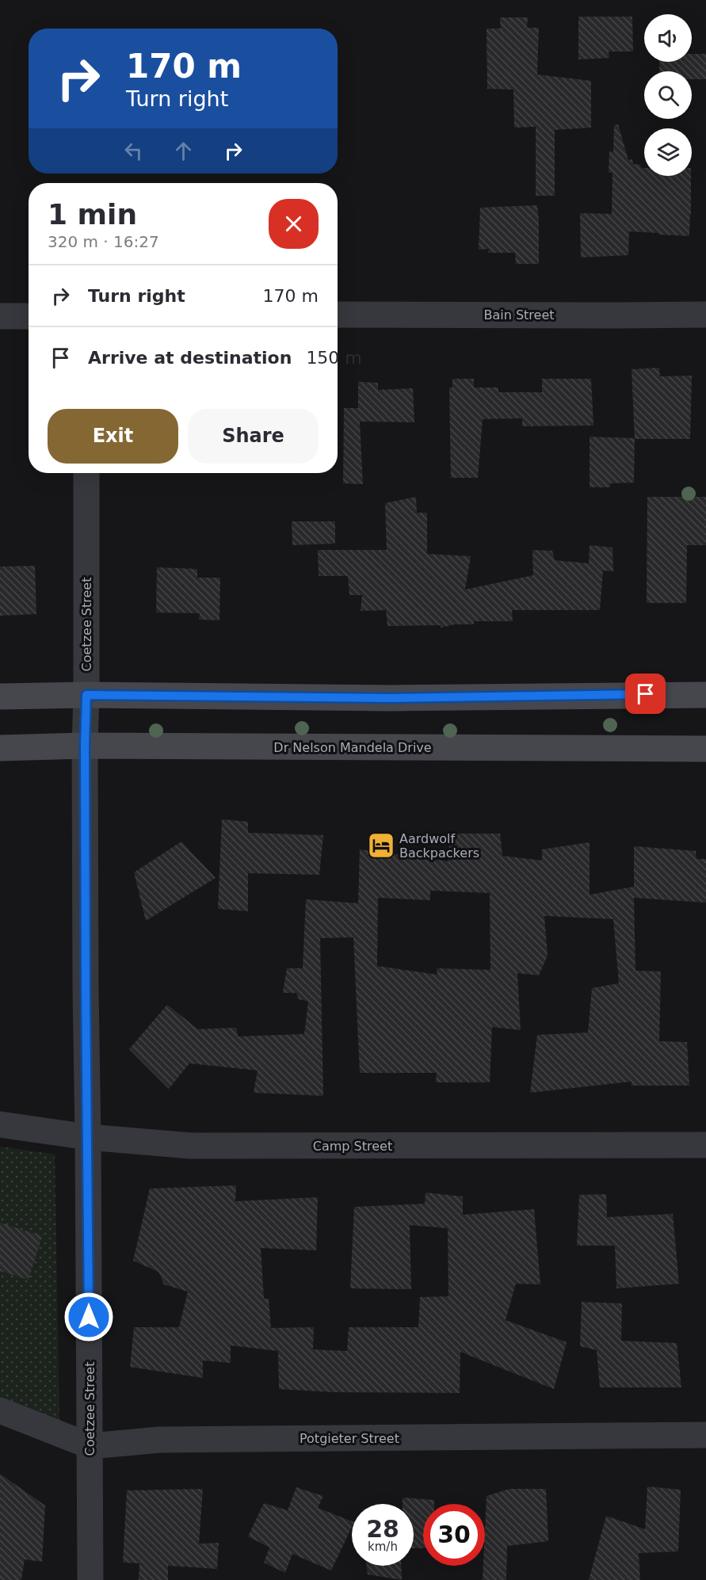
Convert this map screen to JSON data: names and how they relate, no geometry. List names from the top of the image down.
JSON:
{
  "streets": {
    "street": [
      "Bain Street",
      "Coetzee Street",
      "Dr Nelson Mandela Drive",
      "Camp Street",
      "Potgieter Street"
    ]
  },
  "crossings": [
    ["Coetzee Street", "Dr Nelson Mandela Drive"],
    ["Coetzee Street", "Camp Street"],
    ["Coetzee Street", "Potgieter Street"]
  ],
  "places": {
    "hotel": ["Aardwolf Backpackers"]
  },
  "page": {
    "turn": ["170 m", "Turn right"],
    "heading": ["1 min", "320 m · 16:27"],
    "list": [
      {
        "name": "Turn right",
        "value": "170 m"
      },
      {
        "name": "Arrive at destination",
        "value": "150 m"
      }
    ],
    "buttons": ["Exit", "Share"],
    "speed": "28 km/h",
    "limit": "30"
  }
}
